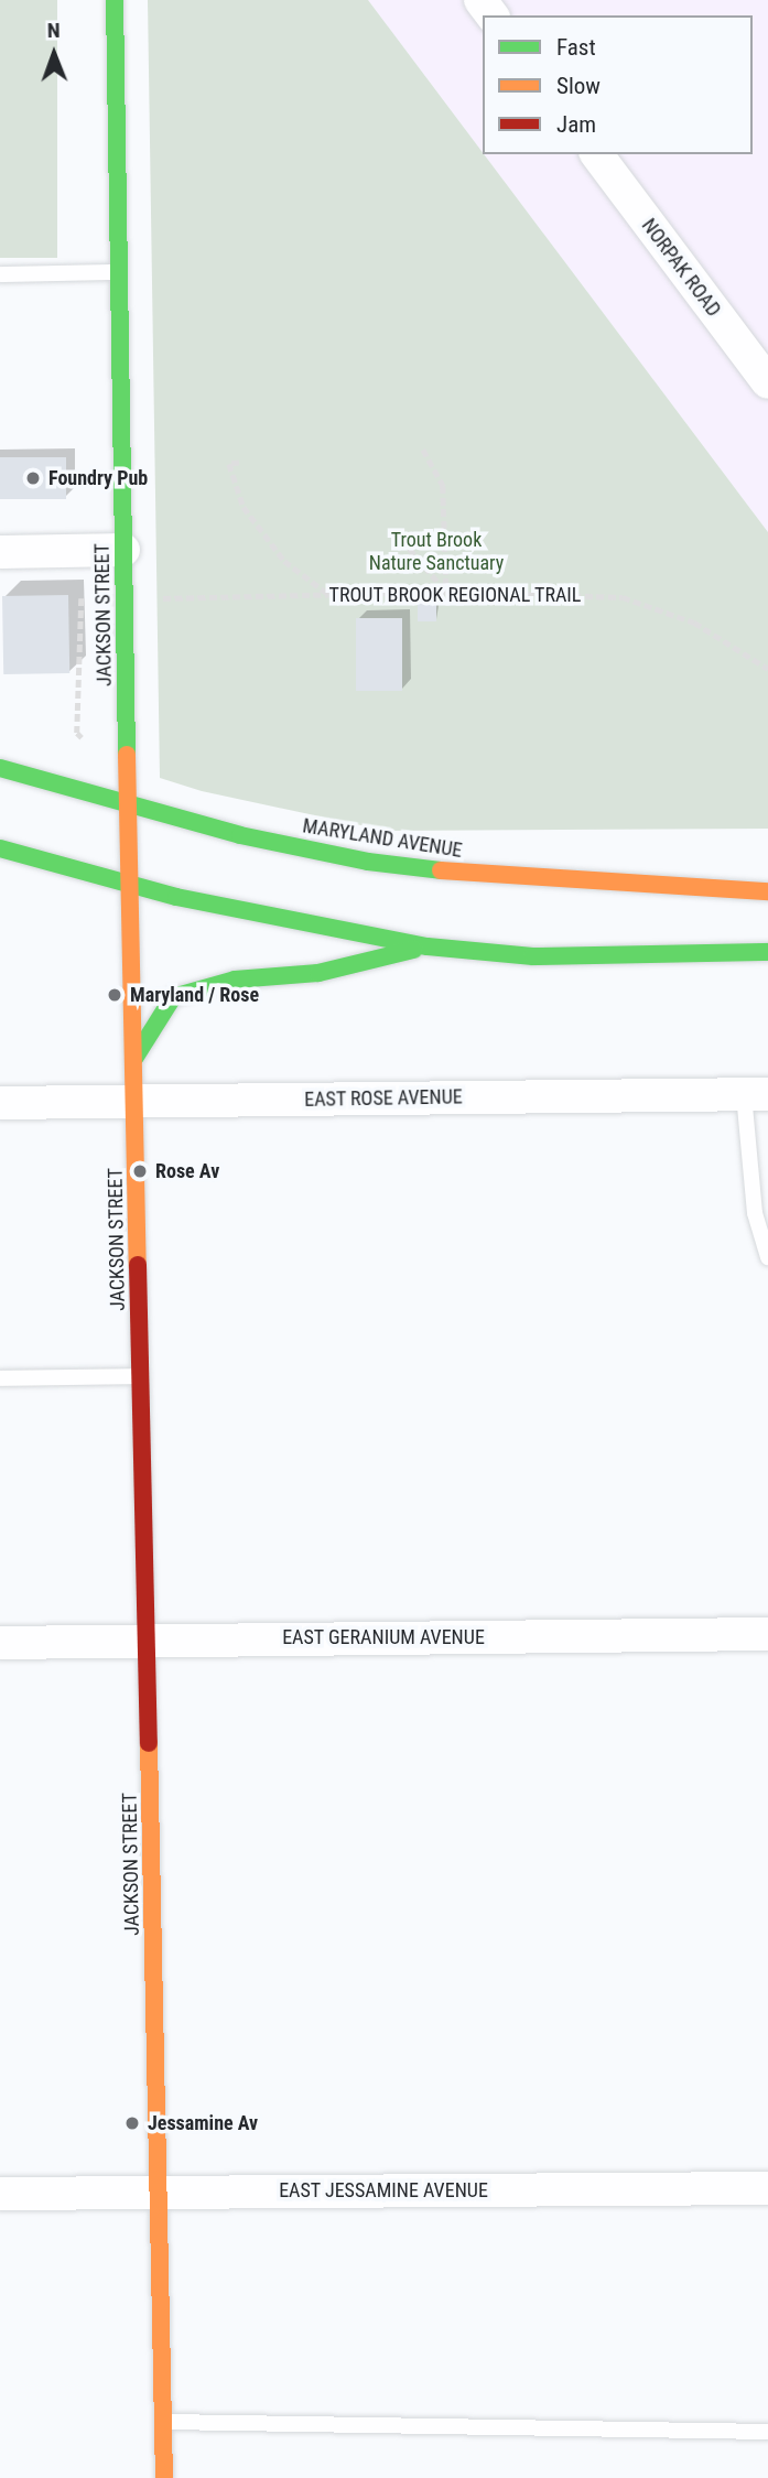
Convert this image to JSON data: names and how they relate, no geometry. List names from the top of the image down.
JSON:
{
  "streets": {
    "street": [
      "NORPAK ROAD",
      "JACKSON STREET",
      "MARYLAND AVENUE",
      "EAST ROSE AVENUE",
      "EAST GERANIUM AVENUE",
      "EAST JESSAMINE AVENUE"
    ],
    "path": ["TROUT BROOK REGIONAL TRAIL"]
  },
  "crossings": [
    ["TROUT BROOK REGIONAL TRAIL", "JACKSON STREET"],
    ["JACKSON STREET", "MARYLAND AVENUE"],
    ["JACKSON STREET", "EAST ROSE AVENUE"],
    ["JACKSON STREET", "EAST GERANIUM AVENUE"],
    ["JACKSON STREET", "EAST JESSAMINE AVENUE"]
  ],
  "parks": ["Trout Brook Nature Sanctuary"],
  "places": [
    "Foundry Pub",
    "Maryland / Rose",
    "Rose Av",
    "Jessamine Av"
  ],
  "legend": ["Fast", "Slow", "Jam"],
  "north": "top"
}
